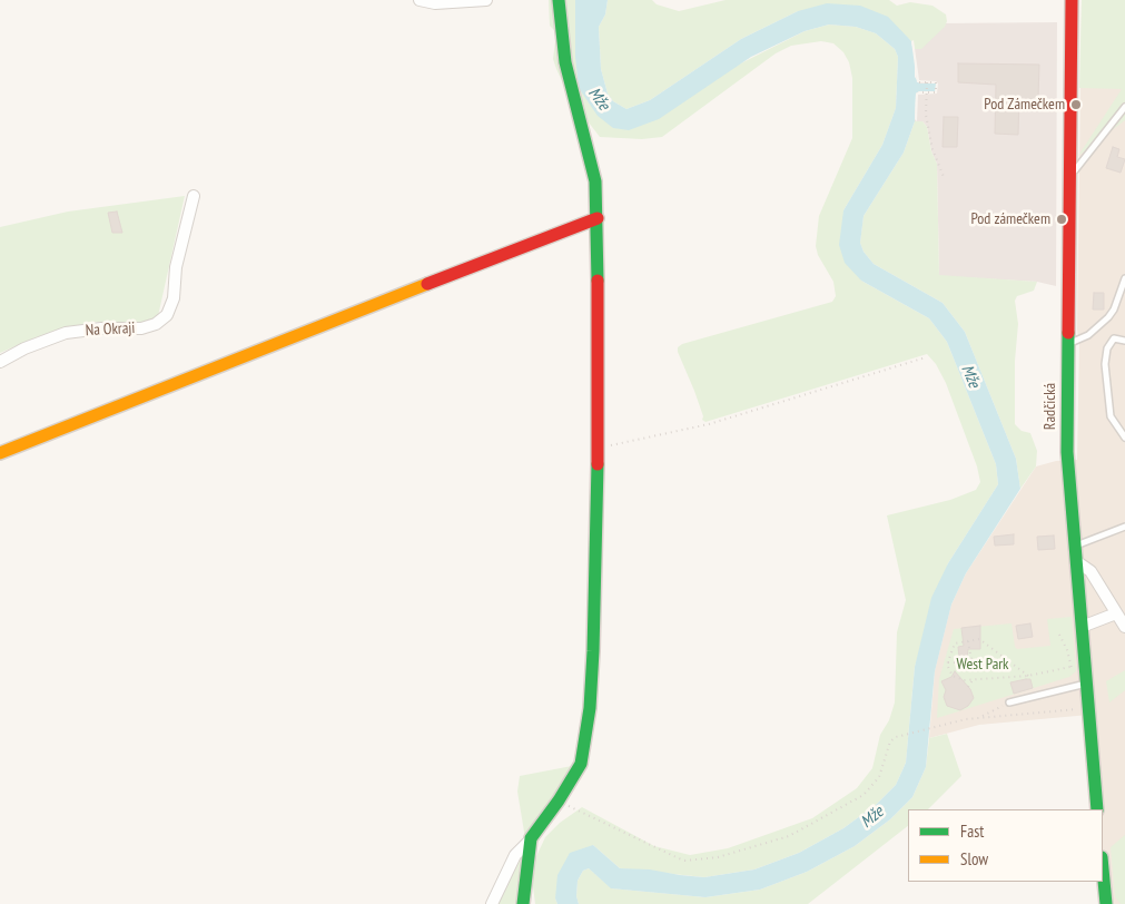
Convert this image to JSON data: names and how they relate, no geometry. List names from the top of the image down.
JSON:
{
  "streets": {
    "street": ["Na Okraji", "Radčická"]
  },
  "water": ["Mže"],
  "parks": ["West Park"],
  "places": ["Pod Zámečkem", "Pod zámečkem"],
  "legend": ["Fast", "Slow"]
}
